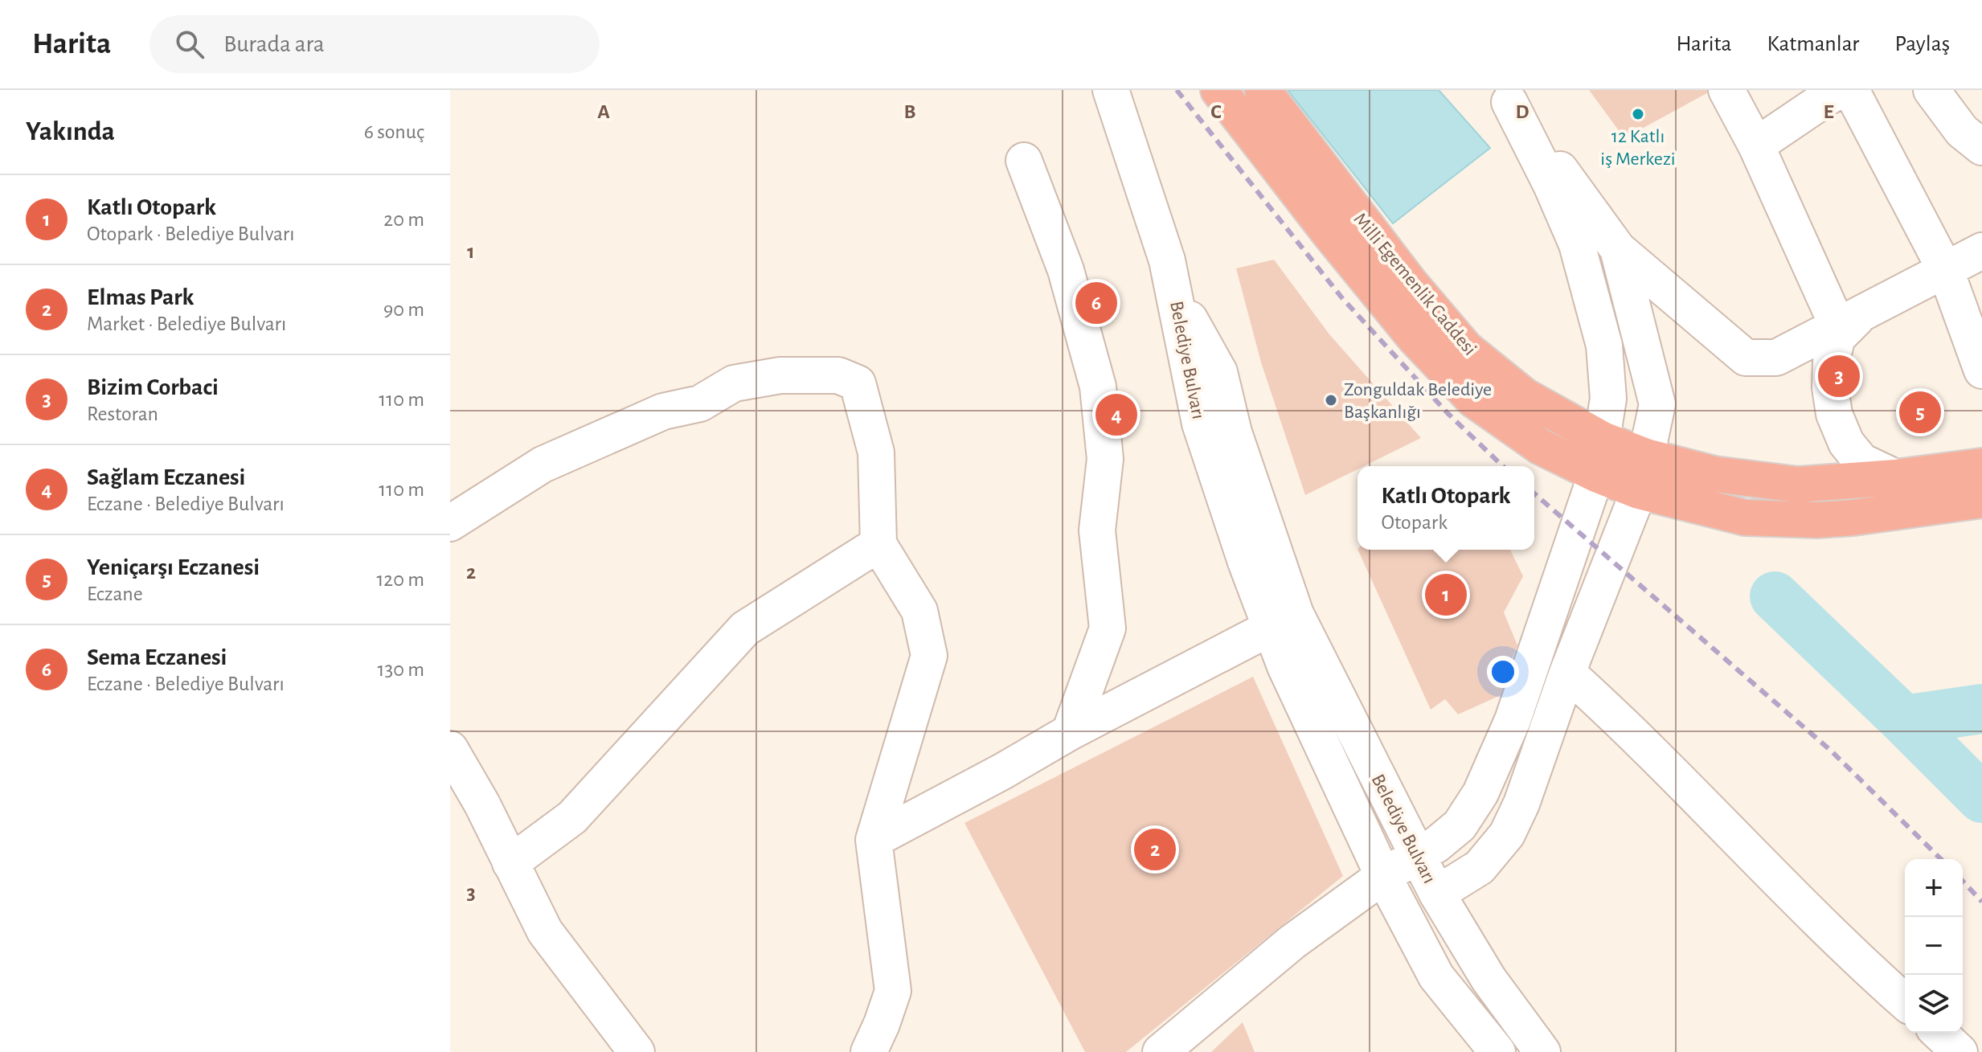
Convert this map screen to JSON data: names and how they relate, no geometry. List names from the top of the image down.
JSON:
{
  "streets": {
    "highway": ["Milli Egemenlik Caddesi"],
    "street": ["Belediye Bulvarı"]
  },
  "places": ["12 Katlı iş Merkezi", "Zonguldak Belediye Başkanlığı"],
  "page": {
    "header": "Harita",
    "search": "Burada ara",
    "nav": ["Harita", "Katmanlar", "Paylaş"],
    "heading": ["Yakında", "6 sonuç"],
    "list": [
      {
        "mark": "1",
        "name": "Katlı Otopark",
        "note": "Otopark · Belediye Bulvarı",
        "value": "20 m"
      },
      {
        "mark": "2",
        "name": "Elmas Park",
        "note": "Market · Belediye Bulvarı",
        "value": "90 m"
      },
      {
        "mark": "3",
        "name": "Bizim Corbaci",
        "note": "Restoran",
        "value": "110 m"
      },
      {
        "mark": "4",
        "name": "Sağlam Eczanesi",
        "note": "Eczane · Belediye Bulvarı",
        "value": "110 m"
      },
      {
        "mark": "5",
        "name": "Yeniçarşı Eczanesi",
        "note": "Eczane",
        "value": "120 m"
      },
      {
        "mark": "6",
        "name": "Sema Eczanesi",
        "note": "Eczane · Belediye Bulvarı",
        "value": "130 m"
      }
    ],
    "pins": [
      "6",
      "3",
      "5",
      "4",
      "1",
      "2"
    ],
    "popup": ["Katlı Otopark", "Otopark"],
    "map_buttons": ["+", "−"]
  },
  "grid": {
    "columns": [
      "A",
      "B",
      "C",
      "D",
      "E"
    ],
    "rows": ["1", "2", "3"]
  }
}
